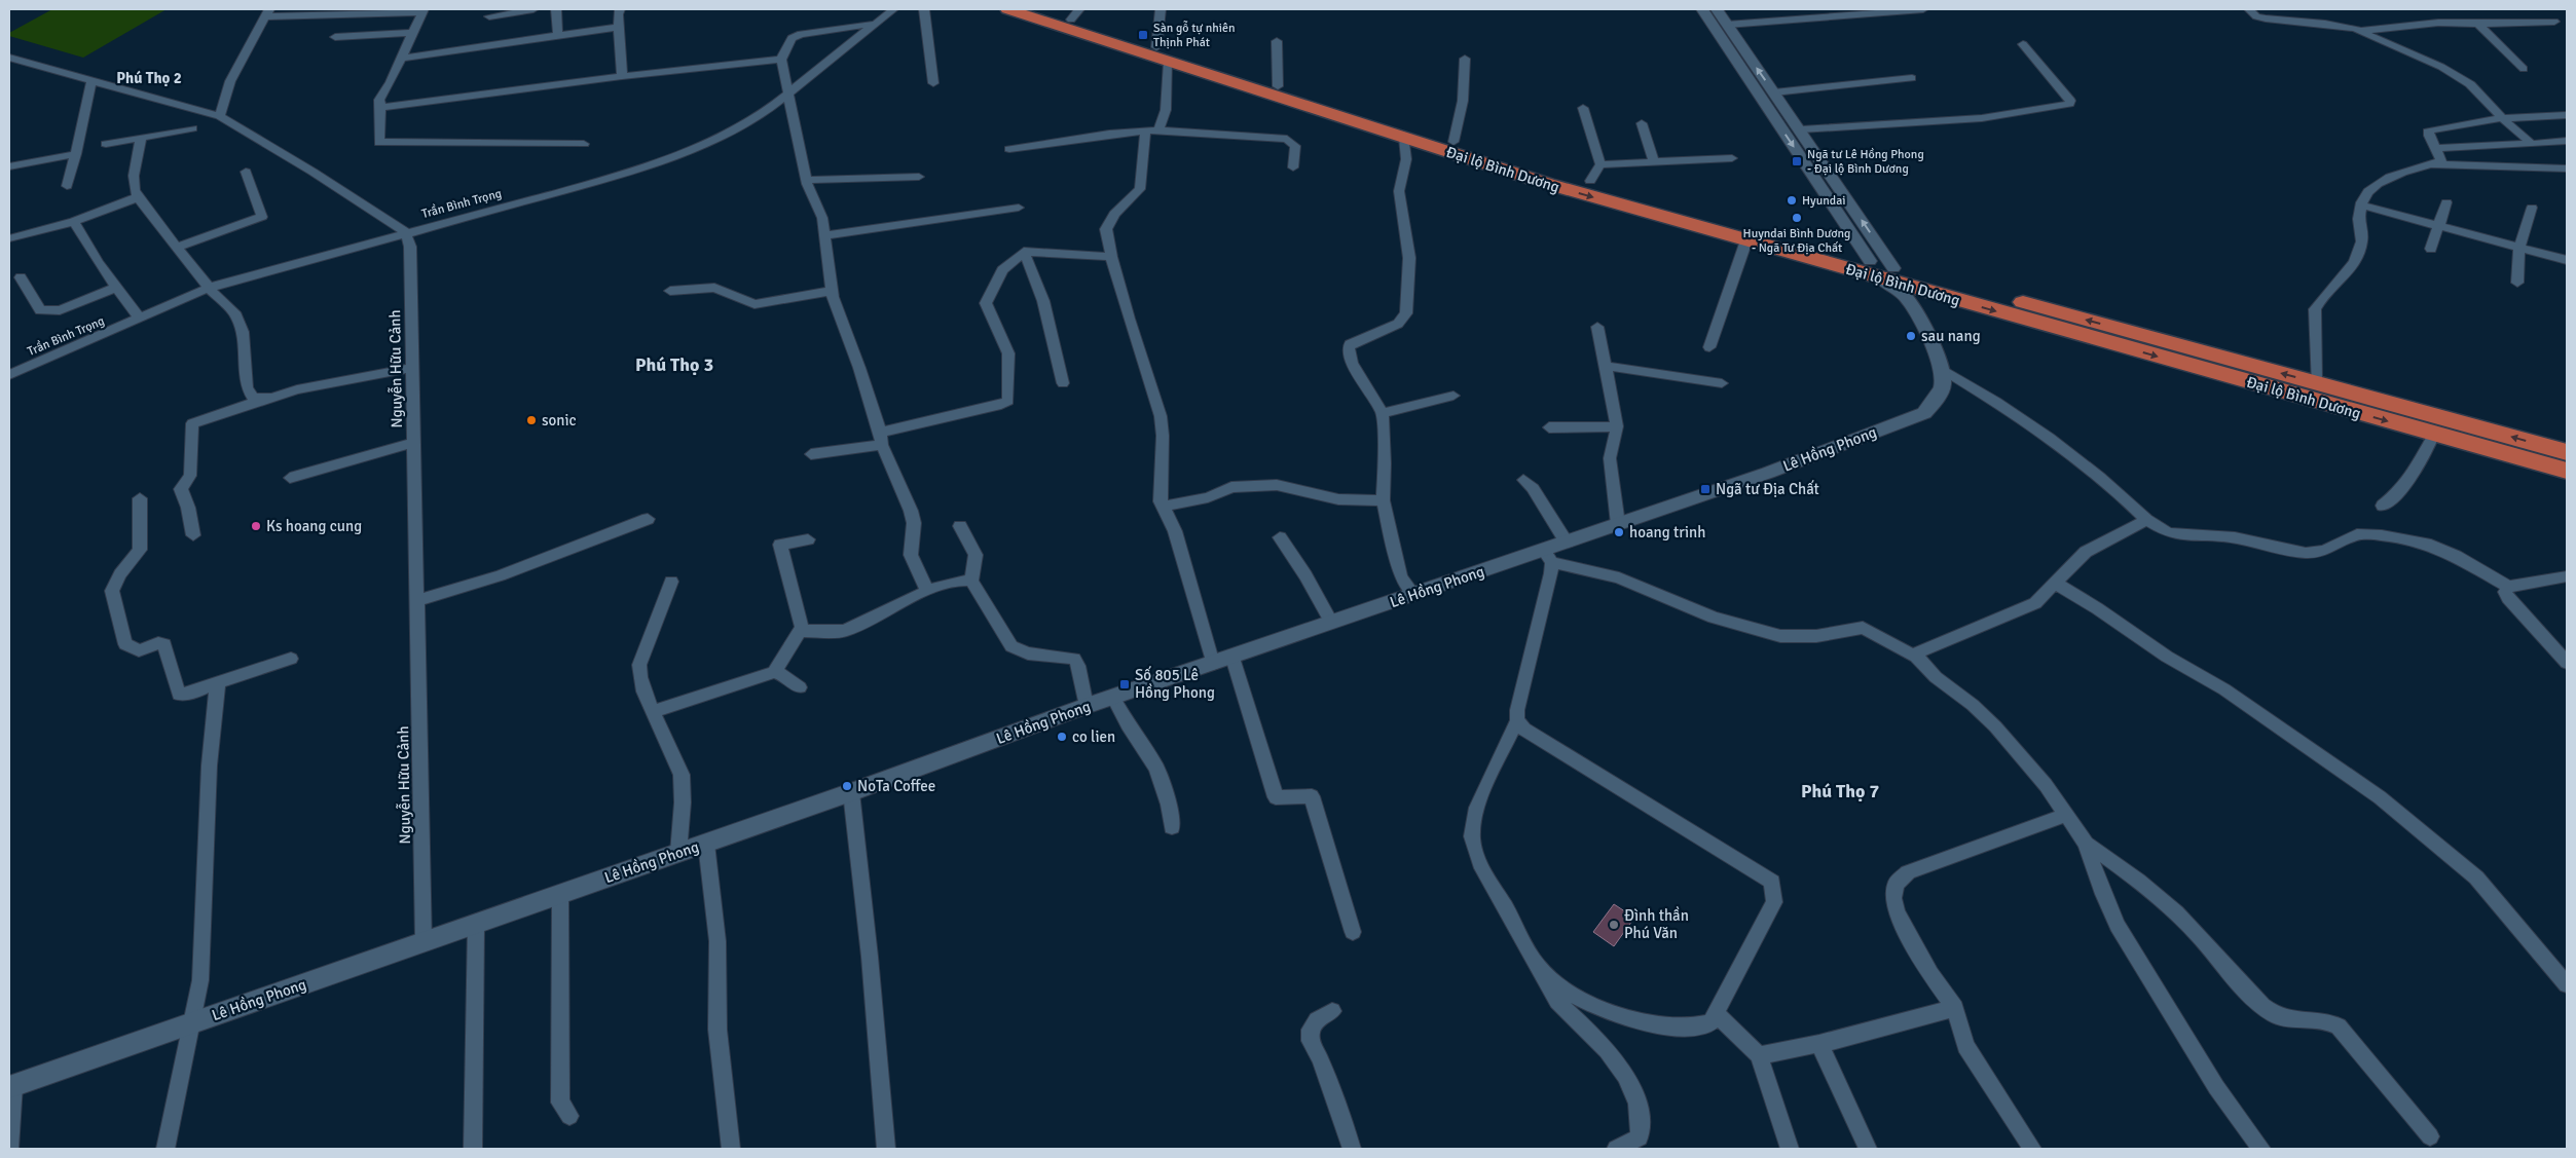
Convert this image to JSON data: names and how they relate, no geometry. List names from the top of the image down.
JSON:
{
  "streets": {
    "highway": ["Đại lộ Bình Dương"],
    "street": ["Trần Bình Trọng", "Nguyễn Hữu Cảnh", "Lê Hồng Phong"]
  },
  "crossings": [
    ["Trần Bình Trọng", "Nguyễn Hữu Cảnh"],
    ["Nguyễn Hữu Cảnh", "Lê Hồng Phong"]
  ],
  "districts": ["Phú Thọ 2", "Phú Thọ 3", "Phú Thọ 7"],
  "places": {
    "transit": [
      "Sàn gỗ tự nhiên Thịnh Phát",
      "Ngã tư Lê Hồng Phong - Đại lộ Bình Dương",
      "Ngã tư Địa Chất",
      "Số 805 Lê Hồng Phong"
    ],
    "other": [
      "Hyundai",
      "Huyndai Bình Dương - Ngã Tư Địa Chất",
      "sau nang",
      "sonic",
      "Ks hoang cung",
      "hoang trinh",
      "co lien",
      "NoTa Coffee",
      "Đình thần Phú Văn"
    ]
  }
}
